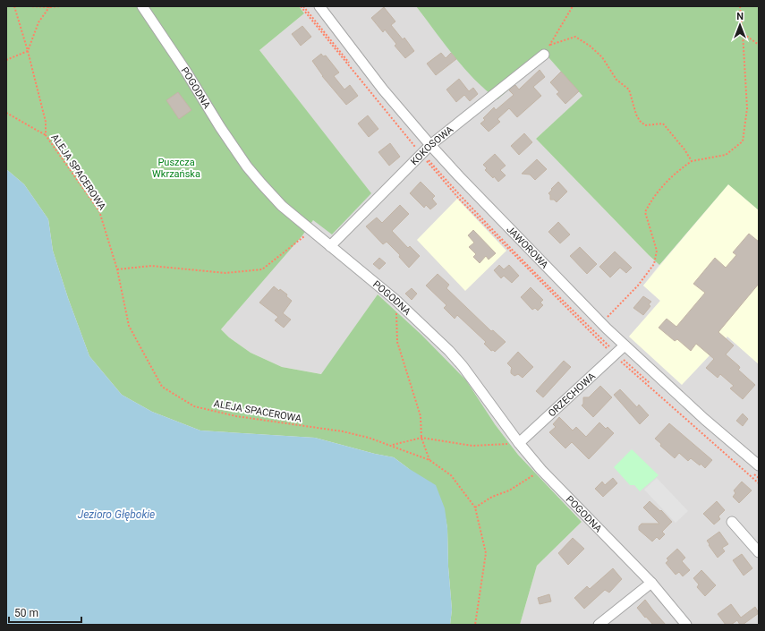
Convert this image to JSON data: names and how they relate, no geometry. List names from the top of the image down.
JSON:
{
  "streets": {
    "street": [
      "POGODNA",
      "KOKOSOWA",
      "JAWOROWA",
      "ORZECHOWA"
    ],
    "path": ["ALEJA SPACEROWA"]
  },
  "crossings": [
    ["POGODNA", "KOKOSOWA"],
    ["POGODNA", "ORZECHOWA"],
    ["KOKOSOWA", "JAWOROWA"],
    ["JAWOROWA", "ORZECHOWA"]
  ],
  "water": ["Jezioro Głębokie"],
  "parks": ["Puszcza Wkrzańska"],
  "scale_bar": "50 m",
  "north": "top"
}
